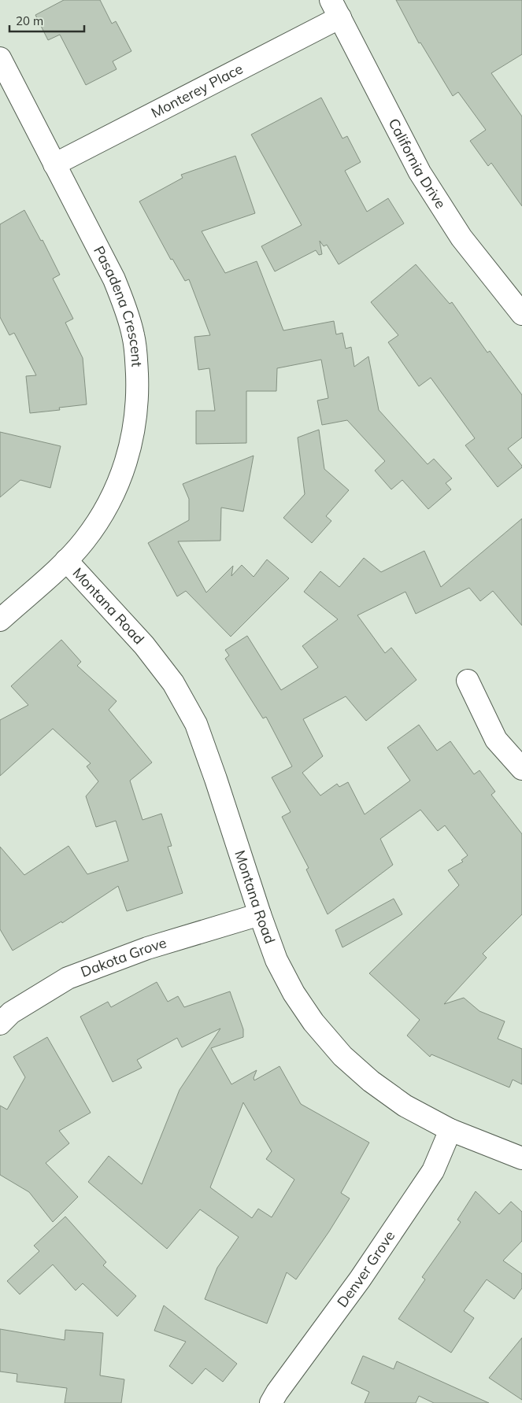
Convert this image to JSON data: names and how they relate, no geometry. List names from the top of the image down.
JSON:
{
  "streets": {
    "street": [
      "Monterey Place",
      "California Drive",
      "Pasadena Crescent",
      "Montana Road",
      "Dakota Grove",
      "Denver Grove"
    ]
  },
  "crossings": [
    ["Monterey Place", "California Drive"],
    ["Monterey Place", "Pasadena Crescent"],
    ["Pasadena Crescent", "Montana Road"],
    ["Montana Road", "Dakota Grove"],
    ["Montana Road", "Denver Grove"]
  ],
  "scale_bar": "20 m"
}
